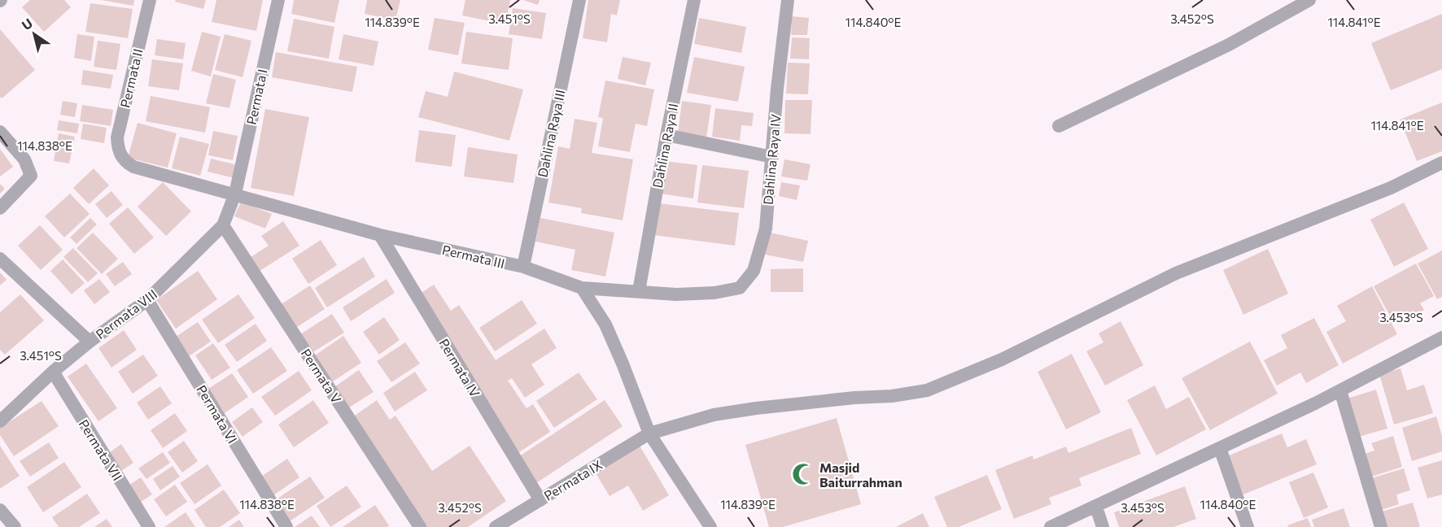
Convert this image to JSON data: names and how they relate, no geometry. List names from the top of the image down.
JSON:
{
  "streets": {
    "street": [
      "Permata II",
      "Permata I",
      "Dahlina Raya III",
      "Dahlina Raya II",
      "Dahlina Raya IV",
      "Permata III",
      "Permata VIII",
      "Permata IV",
      "Permata V",
      "Permata VI",
      "Permata VII",
      "Permata IX"
    ]
  },
  "crossings": [
    ["Permata II", "Permata III"],
    ["Permata I", "Permata III"],
    ["Permata I", "Permata VIII"],
    ["Dahlina Raya III", "Permata III"],
    ["Dahlina Raya II", "Permata III"],
    ["Dahlina Raya IV", "Permata III"],
    ["Permata III", "Permata VIII"],
    ["Permata III", "Permata IV"],
    ["Permata VIII", "Permata V"],
    ["Permata VIII", "Permata VI"],
    ["Permata VIII", "Permata VII"],
    ["Permata IV", "Permata IX"]
  ],
  "places": {
    "mosque": ["Masjid Baiturrahman"]
  },
  "north": "top left",
  "coordinates": [
    "3.451°S",
    "3.452°S",
    "114.839°E",
    "114.840°E",
    "114.841°E",
    "114.838°E",
    "3.453°S"
  ]
}
